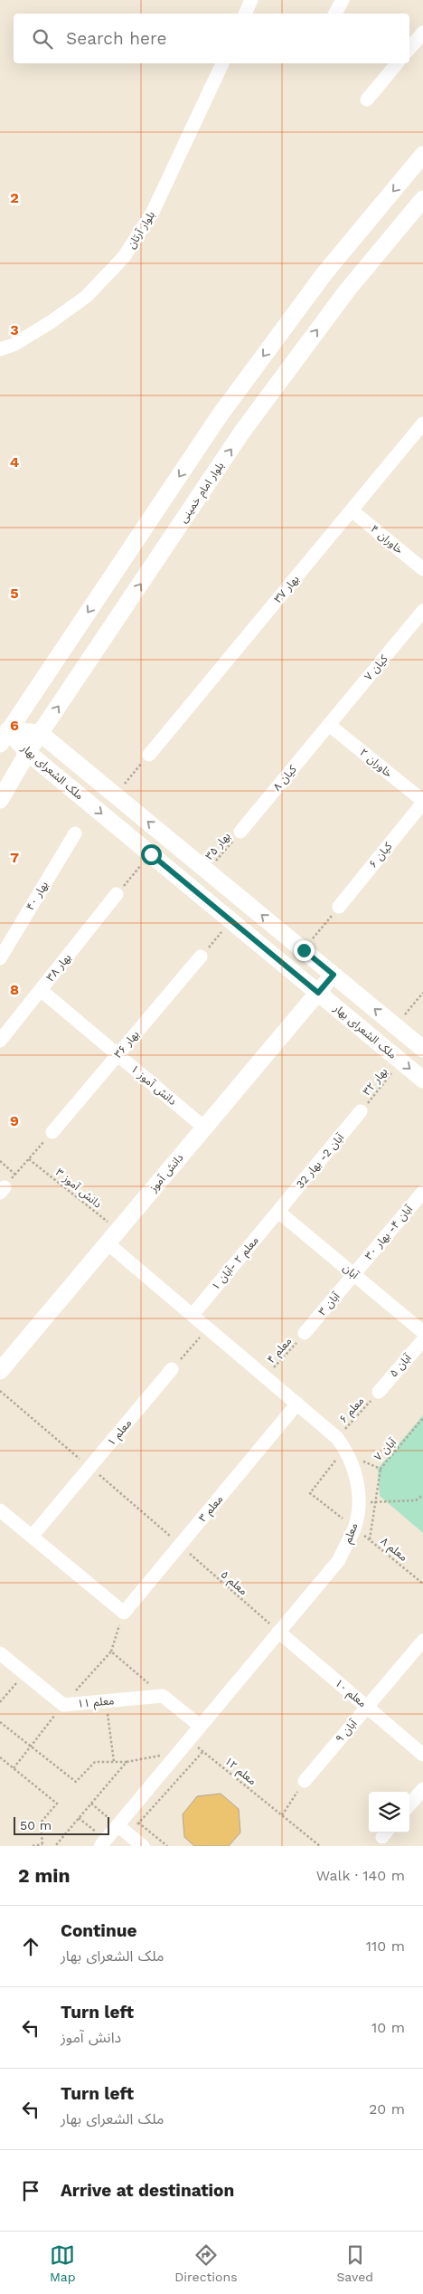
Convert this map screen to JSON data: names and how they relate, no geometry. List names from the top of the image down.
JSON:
{
  "streets": {
    "street": [
      "بلوار آرتان",
      "بلوار امام خمینی",
      "خاوران ۴",
      "بهار ۳۷",
      "کیان ۷",
      "خاوران ۲",
      "ملک الشعرای بهار",
      "کیان ۸",
      "کیان ۶",
      "بهار ۴۰",
      "بهار ۳۸",
      "بهار ۳۶",
      "دانش آموز ۱",
      "آبان 2- بهار 32",
      "دانش آموز",
      "آبان ۴- بهار ۳۰",
      "معلم ۲ -آبان ۱",
      "آبان",
      "آبان ۳",
      "آبان ۵",
      "معلم ۱",
      "معلم ۳",
      "معلم",
      "معلم ۱۰",
      "معلم ۱۱",
      "آبان ۹"
    ],
    "path": [
      "بهار ۳۵",
      "بهار ۳۲",
      "دانش آموز ۳",
      "معلم ۴",
      "معلم ۶",
      "آبان ۷",
      "معلم ۸",
      "معلم ۵",
      "معلم ۱۲"
    ]
  },
  "crossings": [
    ["بلوار امام خمینی", "ملک الشعرای بهار"],
    ["خاوران ۴", "بهار ۳۷"],
    ["کیان ۷", "خاوران ۲"],
    ["کیان ۷", "کیان ۸"],
    ["خاوران ۲", "کیان ۸"],
    ["خاوران ۲", "کیان ۶"],
    ["ملک الشعرای بهار", "بهار ۳۵"],
    ["ملک الشعرای بهار", "بهار ۳۲"],
    ["ملک الشعرای بهار", "دانش آموز"],
    ["کیان ۸", "بهار ۳۵"],
    ["بهار ۳۸", "دانش آموز ۱"],
    ["بهار ۳۶", "دانش آموز ۱"],
    ["بهار ۳۲", "آبان 2- بهار 32"],
    ["دانش آموز ۱", "دانش آموز"],
    ["آبان 2- بهار 32", "معلم ۲ -آبان ۱"],
    ["آبان 2- بهار 32", "آبان"],
    ["دانش آموز", "دانش آموز ۳"],
    ["آبان ۴- بهار ۳۰", "آبان"],
    ["آبان ۴- بهار ۳۰", "آبان ۳"],
    ["معلم ۲ -آبان ۱", "آبان"],
    ["آبان", "آبان ۳"],
    ["آبان ۳", "معلم ۴"],
    ["آبان ۵", "معلم ۶"],
    ["معلم ۶", "آبان ۷"],
    ["معلم ۶", "معلم"],
    ["معلم ۶", "معلم ۸"],
    ["آبان ۷", "معلم"],
    ["آبان ۷", "معلم ۸"],
    ["معلم ۳", "معلم ۵"],
    ["معلم", "معلم ۸"],
    ["معلم", "معلم ۵"],
    ["معلم", "معلم ۱۰"],
    ["معلم", "معلم ۱۲"],
    ["معلم ۵", "معلم ۱۰"],
    ["معلم ۱۰", "آبان ۹"]
  ],
  "scale_bar": "50 m",
  "page": {
    "search": "Search here",
    "scale": "50 m",
    "heading": ["2 min", "Walk · 140 m"],
    "list": [
      ["Continue", "ملک الشعرای بهار", "110 m"],
      ["Turn left", "دانش آموز", "10 m"],
      ["Turn left", "ملک الشعرای بهار", "20 m"],
      "Arrive at destination"
    ],
    "nav": ["Map", "Directions", "Saved"]
  },
  "grid": {
    "rows": [
      "2",
      "3",
      "4",
      "5",
      "6",
      "7",
      "8",
      "9"
    ]
  }
}
